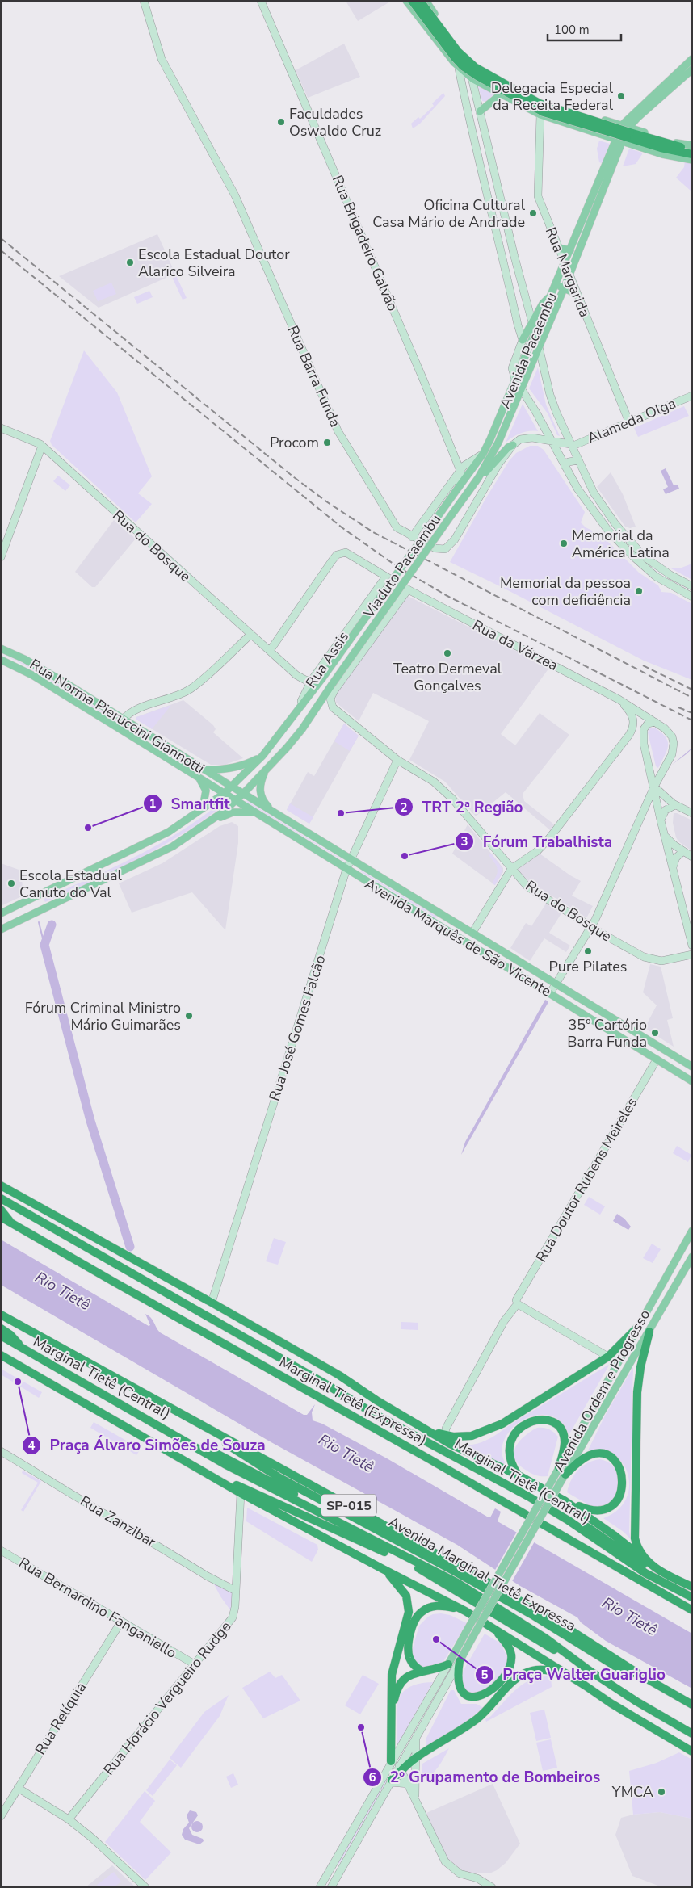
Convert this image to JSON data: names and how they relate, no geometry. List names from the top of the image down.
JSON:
{
  "streets": {
    "highway": [
      "Marginal Tietê (Central)",
      "Marginal Tietê (Expressa)",
      "SP-015",
      "Avenida Marginal Tietê Expressa"
    ],
    "main road": [
      "Avenida Pacaembu",
      "Viaduto Pacaembu",
      "Rua Norma Pieruccini Giannotti",
      "Avenida Marquês de São Vicente",
      "Avenida Ordem e Progresso"
    ],
    "street": [
      "Rua Brigadeiro Galvão",
      "Rua Margarida",
      "Rua Barra Funda",
      "Alameda Olga",
      "Rua do Bosque",
      "Rua da Várzea",
      "Rua Assis",
      "Rua José Gomes Falcão",
      "Rua Doutor Rubens Meireles",
      "Rua Zanzibar",
      "Rua Bernardino Fanganiello",
      "Rua Horácio Vergueiro Rudge",
      "Rua Relíquia"
    ]
  },
  "crossings": [
    ["Rua Brigadeiro Galvão", "Viaduto Pacaembu"],
    ["Rua Margarida", "Avenida Pacaembu"],
    ["Rua Margarida", "Alameda Olga"],
    ["Avenida Pacaembu", "Viaduto Pacaembu"],
    ["Rua do Bosque", "Viaduto Pacaembu"],
    ["Rua do Bosque", "Rua da Várzea"],
    ["Rua do Bosque", "Rua Assis"],
    ["Rua do Bosque", "Rua José Gomes Falcão"],
    ["Viaduto Pacaembu", "Rua Assis"],
    ["Viaduto Pacaembu", "Rua Norma Pieruccini Giannotti"],
    ["Viaduto Pacaembu", "Avenida Marquês de São Vicente"],
    ["Rua da Várzea", "Rua Assis"],
    ["Rua Norma Pieruccini Giannotti", "Avenida Marquês de São Vicente"],
    ["Avenida Marquês de São Vicente", "Rua José Gomes Falcão"],
    ["Avenida Marquês de São Vicente", "Rua Doutor Rubens Meireles"],
    ["SP-015", "Avenida Marginal Tietê Expressa"],
    ["Rua Zanzibar", "Rua Horácio Vergueiro Rudge"],
    ["Rua Bernardino Fanganiello", "Rua Horácio Vergueiro Rudge"],
    ["Rua Bernardino Fanganiello", "Rua Relíquia"]
  ],
  "water": ["Rio Tietê"],
  "places": [
    "Delegacia Especial da Receita Federal",
    "Faculdades Oswaldo Cruz",
    "Oficina Cultural Casa Mário de Andrade",
    "Escola Estadual Doutor Alarico Silveira",
    "Procom",
    "Memorial da América Latina",
    "Memorial da pessoa com deficiência",
    "Teatro Dermeval Gonçalves",
    "TRT 2ª Região",
    "Smartfit",
    "Fórum Trabalhista",
    "Escola Estadual Canuto do Val",
    "Pure Pilates",
    "Fórum Criminal Ministro Mário Guimarães",
    "35º Cartório Barra Funda",
    "Praça Álvaro Simões de Souza",
    "Praça Walter Guariglio",
    "2º Grupamento de Bombeiros",
    "YMCA"
  ],
  "scale_bar": "100 m"
}
